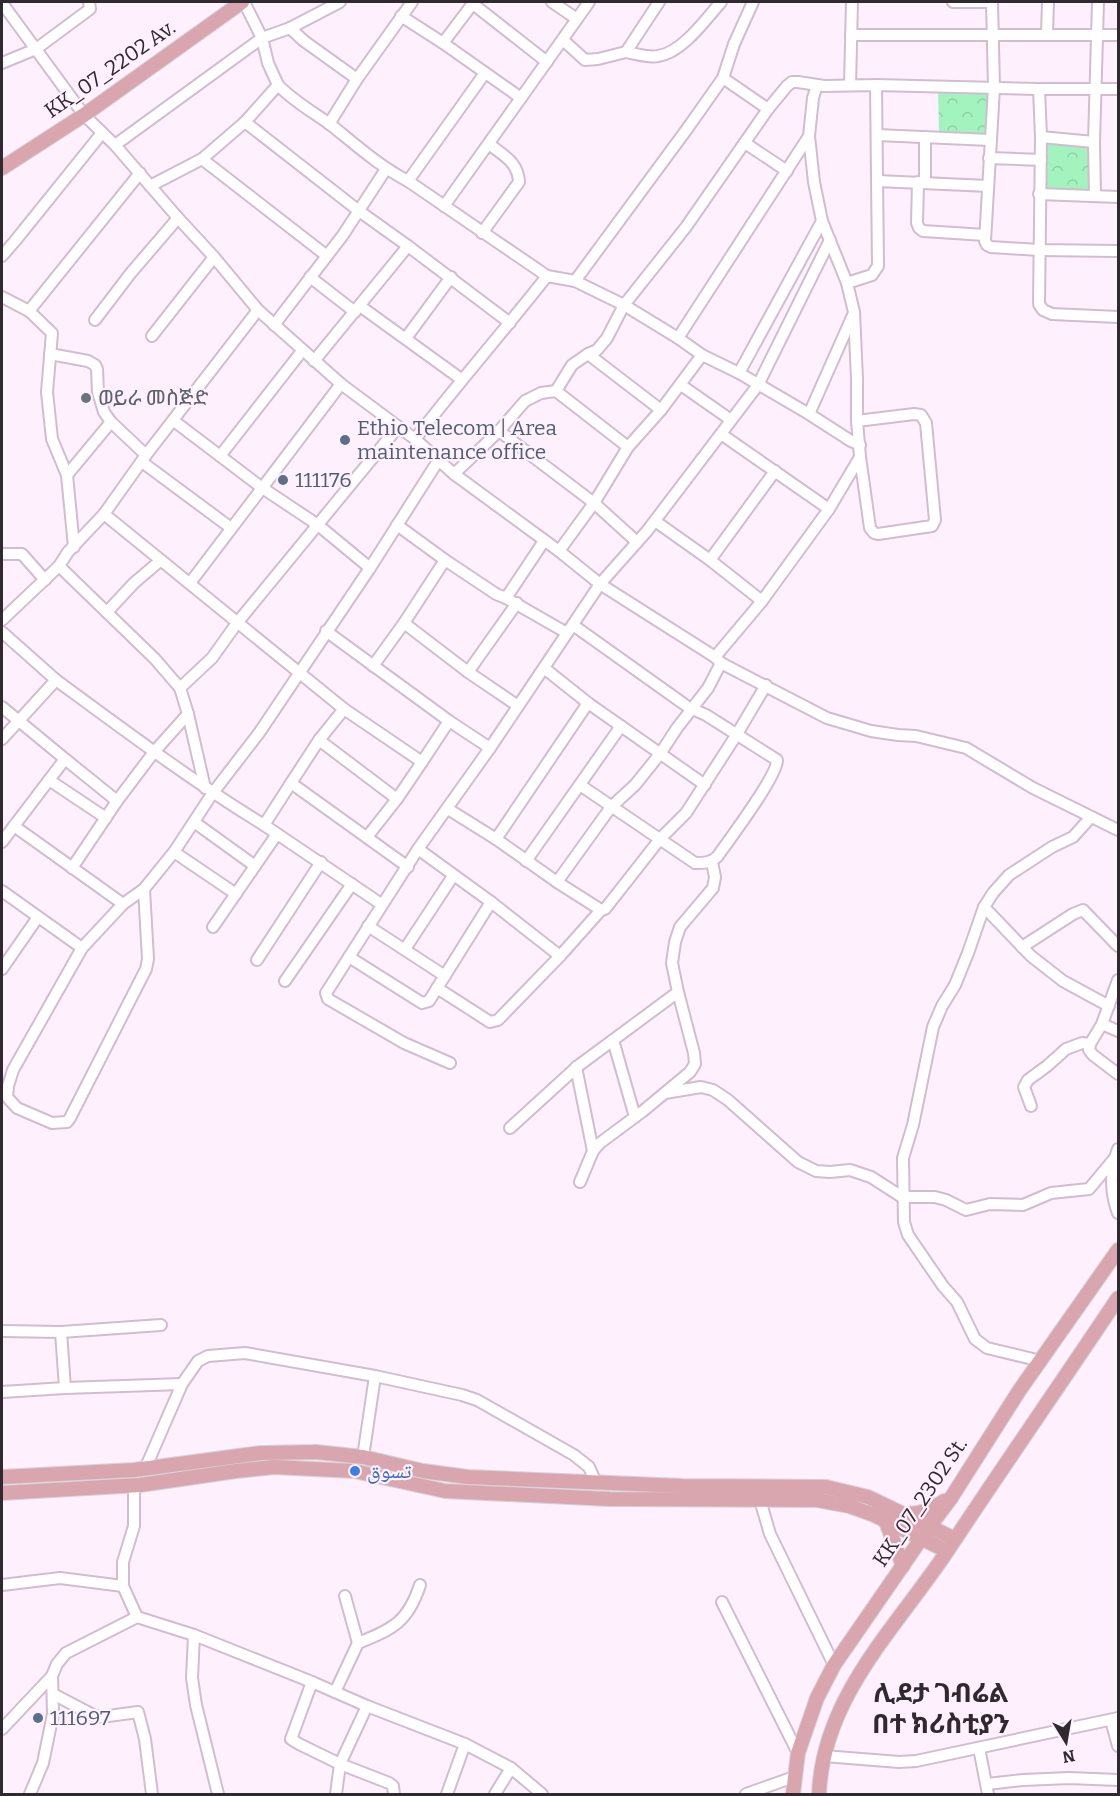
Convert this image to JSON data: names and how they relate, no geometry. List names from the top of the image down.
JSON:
{
  "streets": {
    "main road": ["KK_07_2202 Av.", "KK_07_2302 St."]
  },
  "districts": ["ሊደታ ገብሬል በተ ክሪስቲያን"],
  "places": [
    "ወይራ መስጅድ",
    "Ethio Telecom | Area maintenance office",
    "111176",
    "تسوق",
    "111697"
  ],
  "north": "bottom"
}
